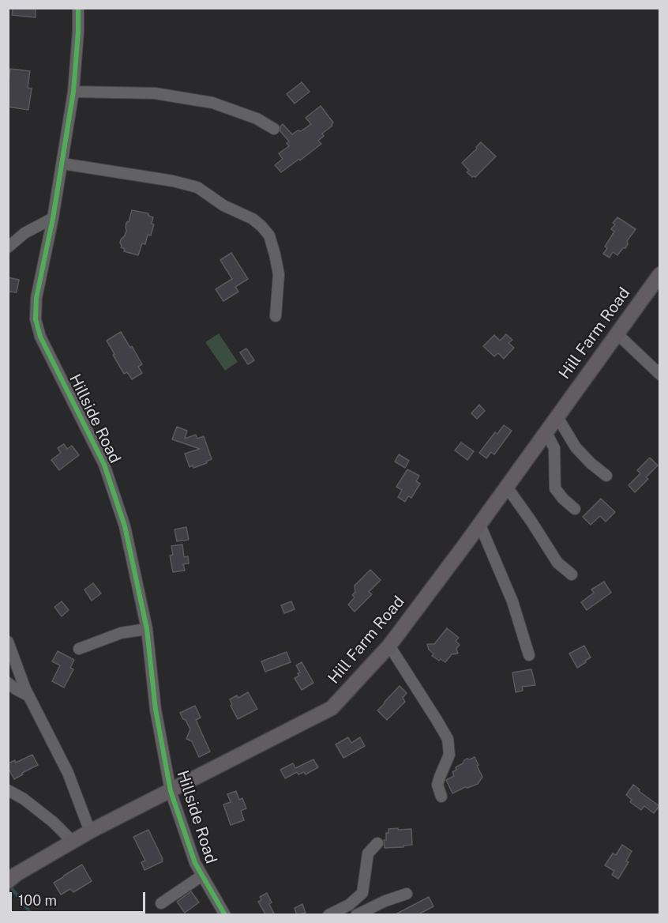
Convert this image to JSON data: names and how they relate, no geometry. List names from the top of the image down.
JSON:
{
  "streets": {
    "main road": ["Hill Farm Road"],
    "street": ["Hillside Road"]
  },
  "crossings": [
    ["Hill Farm Road", "Hillside Road"]
  ],
  "scale_bar": "100 m"
}
